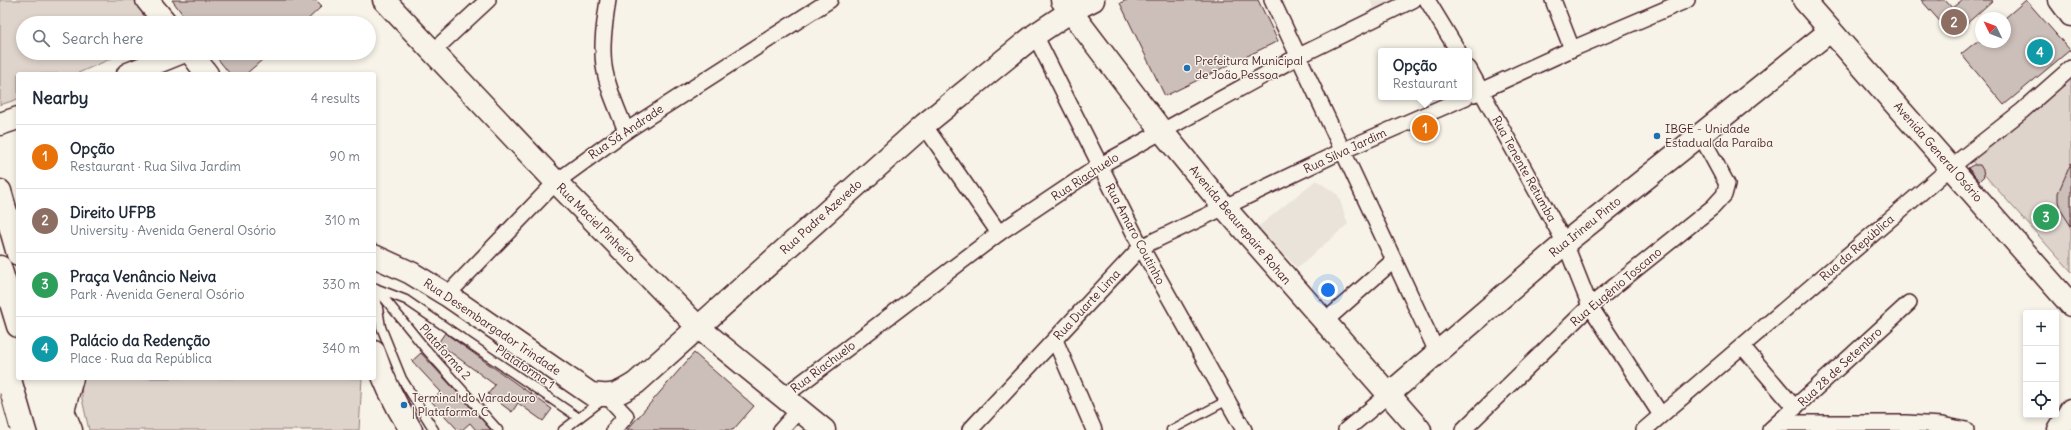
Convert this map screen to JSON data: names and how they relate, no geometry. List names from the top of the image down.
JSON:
{
  "streets": {
    "main road": [
      "Avenida General Osório",
      "Rua Padre Azevedo",
      "Rua Maciel Pinheiro",
      "Avenida Beaurepaire Rohan",
      "Rua Irineu Pinto",
      "Rua Desembargador Trindade"
    ],
    "street": [
      "Rua Sá Andrade",
      "Rua Silva Jardim",
      "Rua Tenente Retumba",
      "Rua Riachuelo",
      "Rua Amaro Coutinho",
      "Rua da República",
      "Rua Eugênio Toscano",
      "Rua Duarte Lima",
      "Rua 28 de Setembro"
    ],
    "lane": ["Plataforma 2", "Plataforma 1"]
  },
  "crossings": [
    ["Rua Sá Andrade", "Rua Maciel Pinheiro"],
    ["Rua Sá Andrade", "Rua Desembargador Trindade"],
    ["Rua Silva Jardim", "Avenida Beaurepaire Rohan"],
    ["Rua Silva Jardim", "Rua Duarte Lima"],
    ["Avenida General Osório", "Rua Irineu Pinto"],
    ["Avenida General Osório", "Rua da República"],
    ["Rua Tenente Retumba", "Rua Irineu Pinto"],
    ["Rua Tenente Retumba", "Rua da República"],
    ["Rua Tenente Retumba", "Rua Eugênio Toscano"],
    ["Rua Riachuelo", "Rua Maciel Pinheiro"],
    ["Rua Riachuelo", "Avenida Beaurepaire Rohan"],
    ["Rua Riachuelo", "Rua Amaro Coutinho"],
    ["Rua Padre Azevedo", "Rua Maciel Pinheiro"],
    ["Rua Padre Azevedo", "Avenida Beaurepaire Rohan"],
    ["Rua Padre Azevedo", "Rua Amaro Coutinho"],
    ["Rua Padre Azevedo", "Rua Desembargador Trindade"],
    ["Avenida Beaurepaire Rohan", "Rua Irineu Pinto"],
    ["Avenida Beaurepaire Rohan", "Rua Duarte Lima"],
    ["Rua Irineu Pinto", "Rua Eugênio Toscano"],
    ["Rua Amaro Coutinho", "Rua Duarte Lima"]
  ],
  "places": ["Prefeitura Municipal de João Pessoa", "IBGE - Unidade Estadual da Paraíba", "Terminal do Varadouro | Plataforma C"],
  "north": "top left",
  "page": {
    "pins": [
      "2",
      "4",
      "1",
      "3"
    ],
    "search": "Search here",
    "popup": ["Opção", "Restaurant"],
    "heading": ["Nearby", "4 results"],
    "list": [
      {
        "mark": "1",
        "name": "Opção",
        "note": "Restaurant · Rua Silva Jardim",
        "value": "90 m"
      },
      {
        "mark": "2",
        "name": "Direito UFPB",
        "note": "University · Avenida General Osório",
        "value": "310 m"
      },
      {
        "mark": "3",
        "name": "Praça Venâncio Neiva",
        "note": "Park · Avenida General Osório",
        "value": "330 m"
      },
      {
        "mark": "4",
        "name": "Palácio da Redenção",
        "note": "Place · Rua da República",
        "value": "340 m"
      }
    ],
    "map_buttons": ["+", "−"]
  }
}
